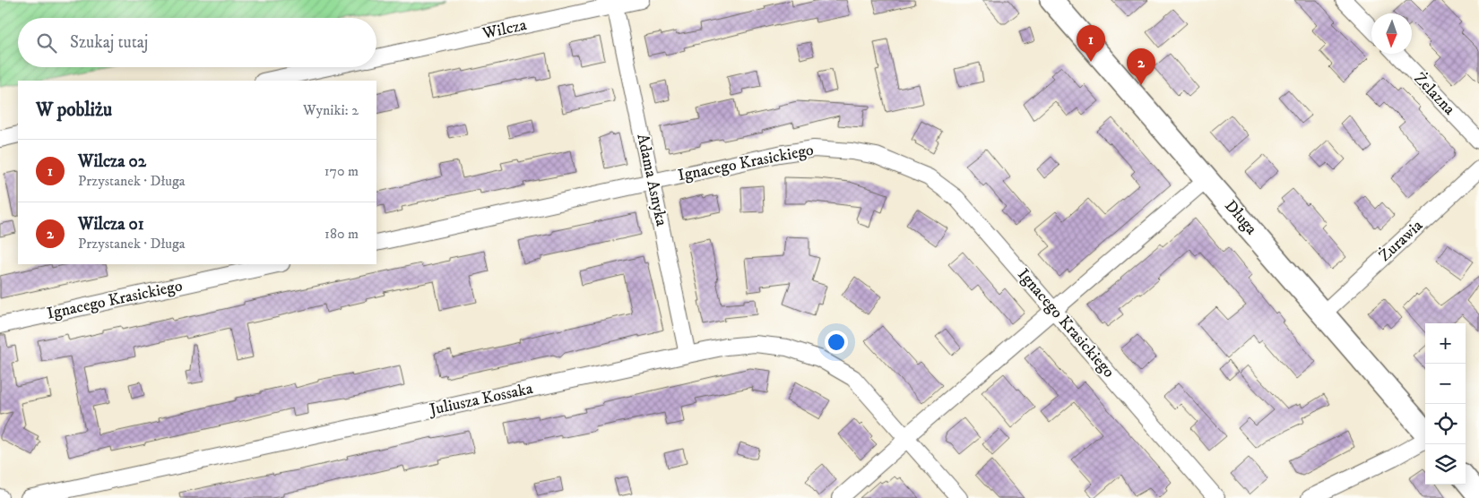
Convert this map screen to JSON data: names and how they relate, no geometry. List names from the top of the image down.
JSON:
{
  "streets": {
    "street": [
      "Wilcza",
      "Żelazna",
      "Ignacego Krasickiego",
      "Adama Asnyka",
      "Długa",
      "Żurawia",
      "Juliusza Kossaka"
    ]
  },
  "crossings": [
    ["Wilcza", "Adama Asnyka"],
    ["Ignacego Krasickiego", "Adama Asnyka"],
    ["Adama Asnyka", "Juliusza Kossaka"],
    ["Długa", "Żurawia"]
  ],
  "north": "bottom",
  "page": {
    "search": "Szukaj tutaj",
    "pins": ["1", "2"],
    "heading": ["W pobliżu", "Wyniki: 2"],
    "list": [
      {
        "mark": "1",
        "name": "Wilcza 02",
        "note": "Przystanek · Długa",
        "value": "170 m"
      },
      {
        "mark": "2",
        "name": "Wilcza 01",
        "note": "Przystanek · Długa",
        "value": "180 m"
      }
    ],
    "map_buttons": ["+", "−"]
  }
}
